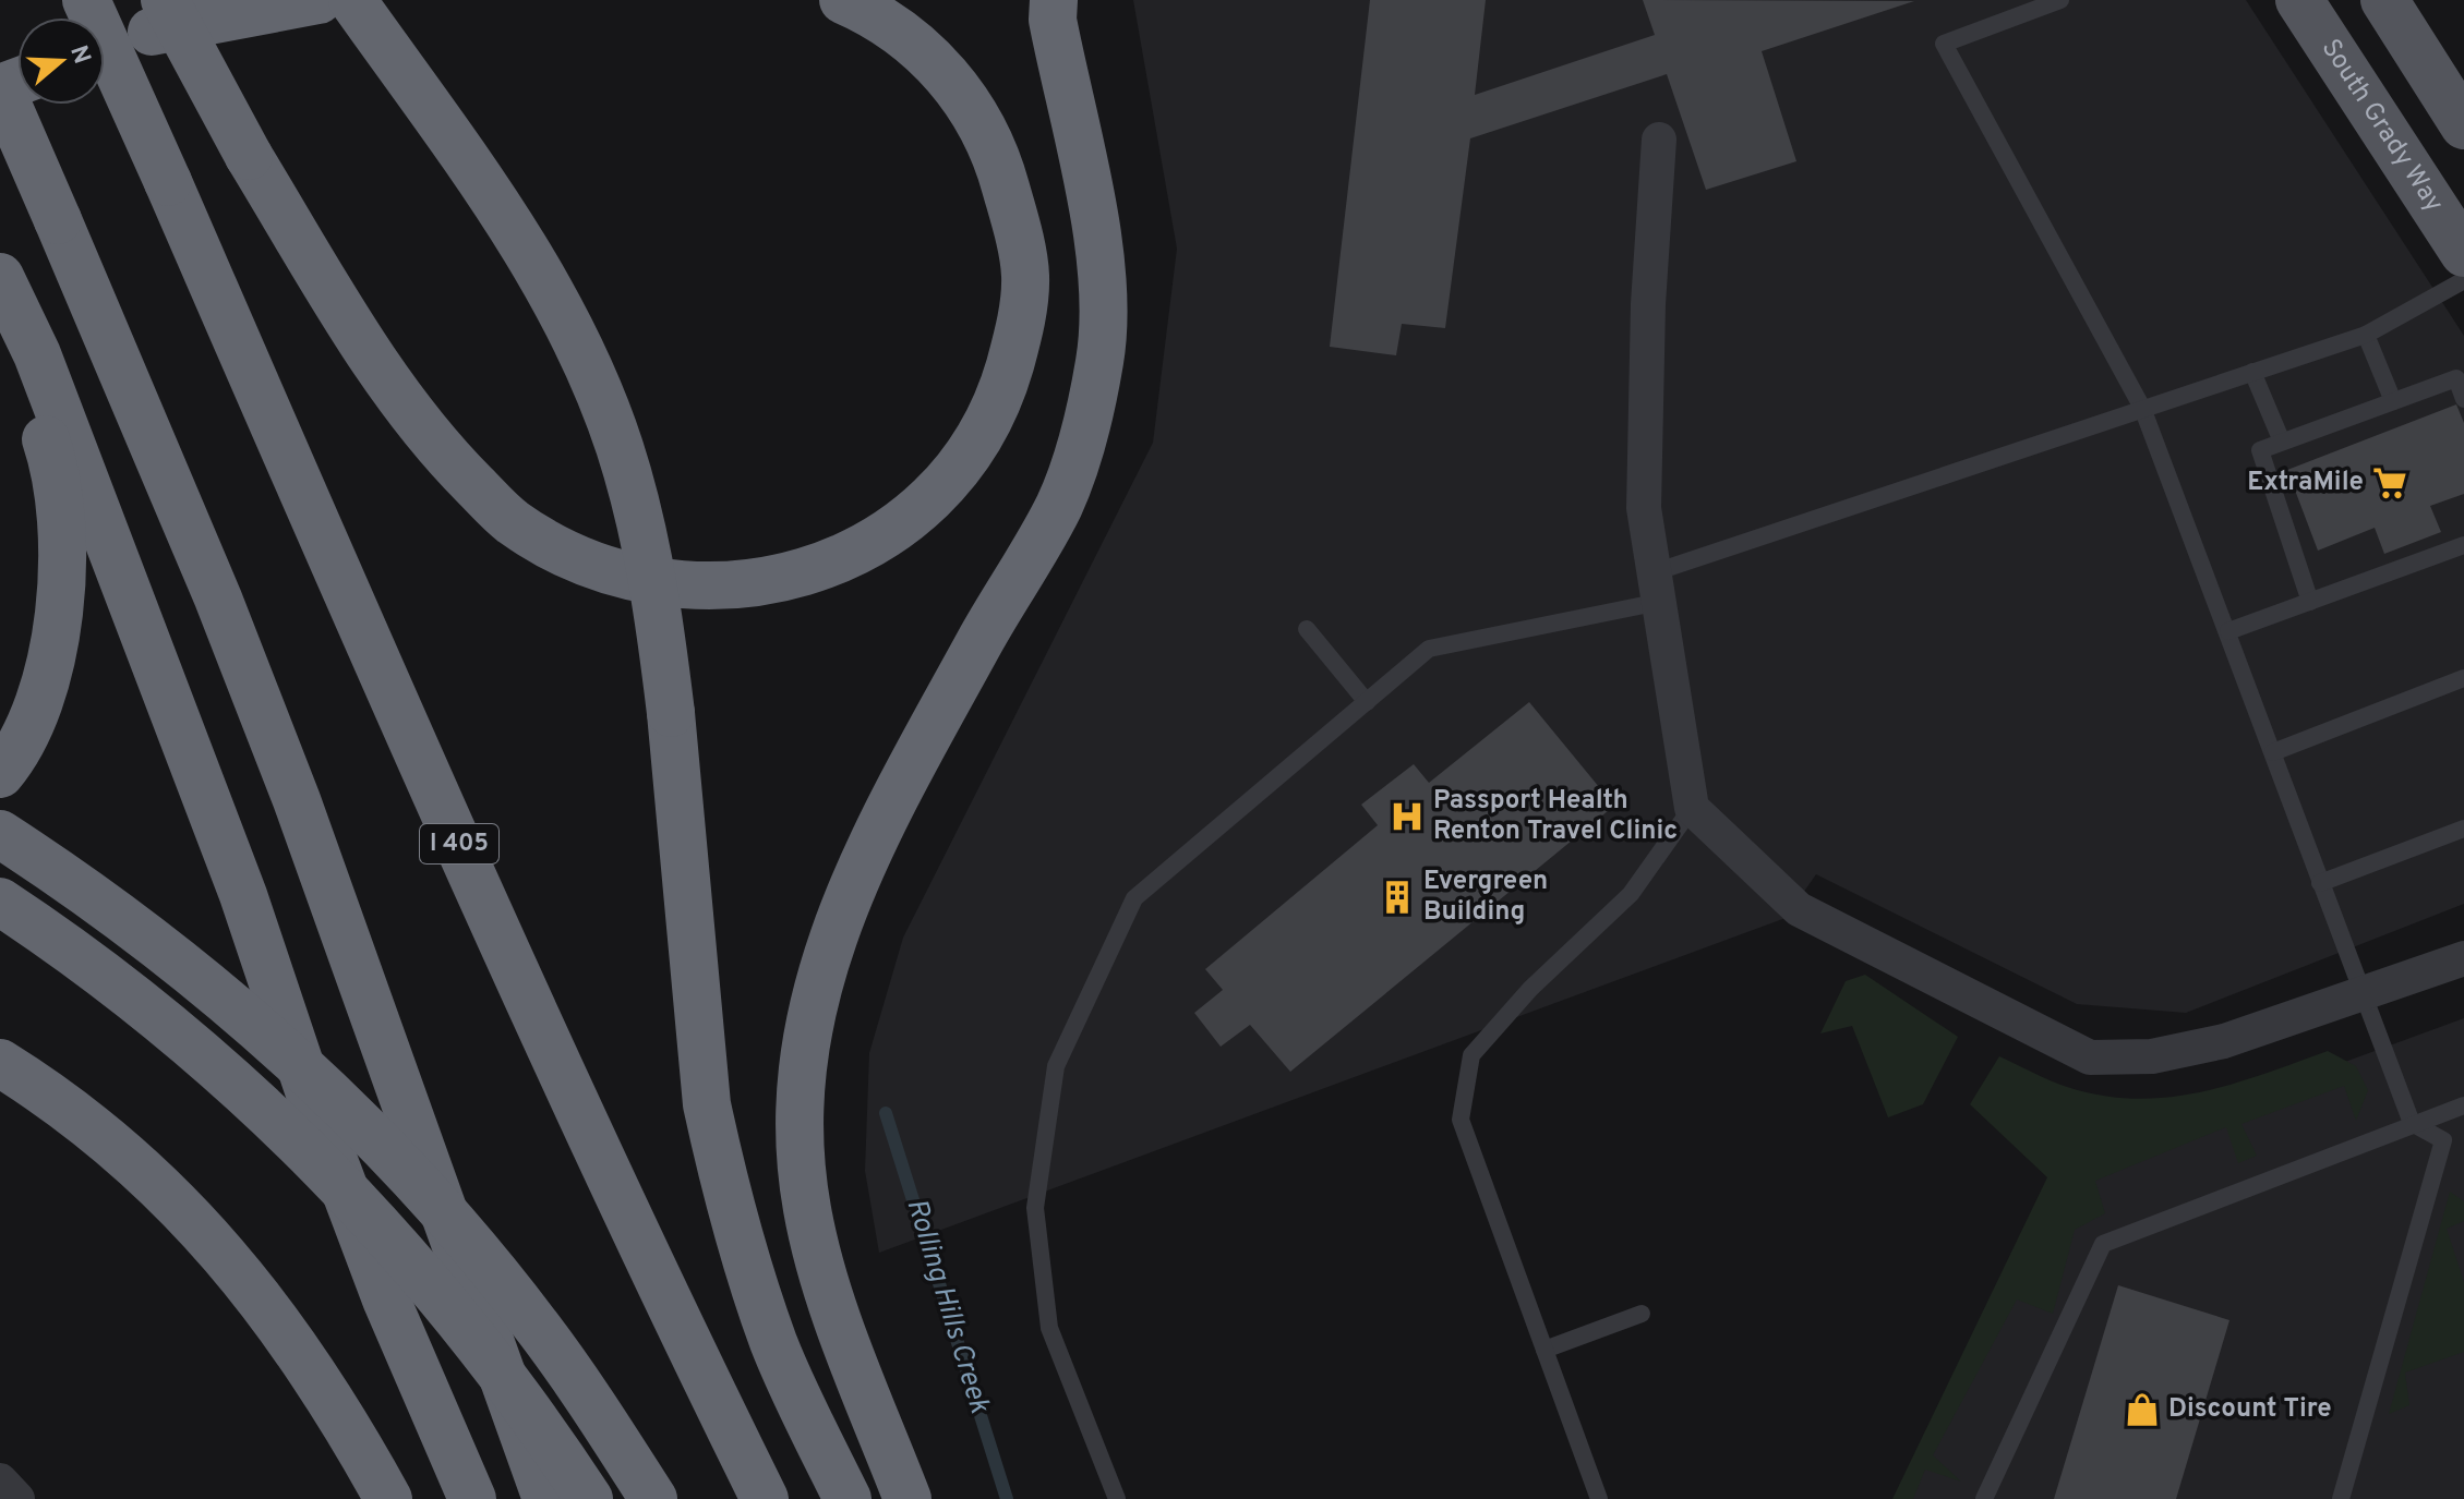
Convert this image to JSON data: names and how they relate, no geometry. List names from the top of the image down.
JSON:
{
  "streets": {
    "highway": ["I 405"],
    "main road": ["South Grady Way"]
  },
  "water": ["Rolling Hills Creek"],
  "places": {
    "supermarket": ["ExtraMile"],
    "hospital": ["Passport Health Renton Travel Clinic"],
    "building": ["Evergreen Building"],
    "shop": ["Discount Tire"]
  },
  "north": "right"
}
